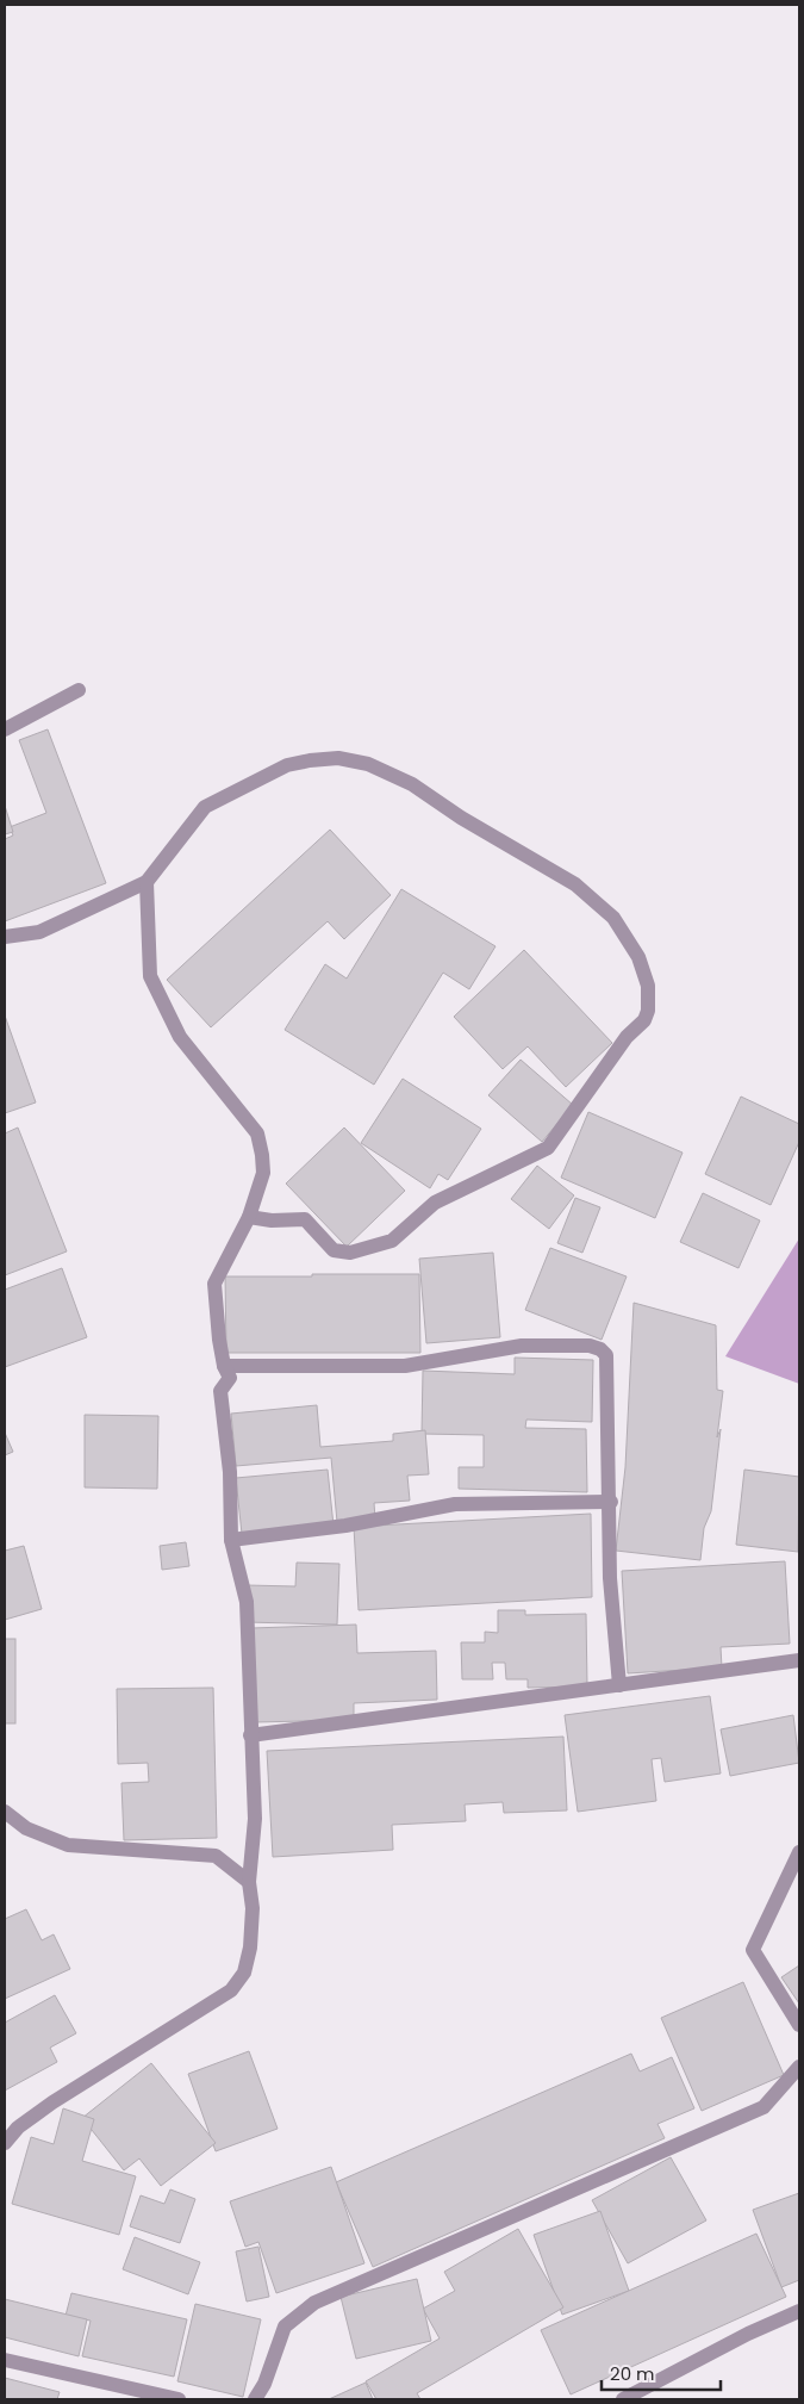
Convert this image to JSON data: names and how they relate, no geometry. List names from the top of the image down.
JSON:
{
  "scale_bar": "20 m"
}
